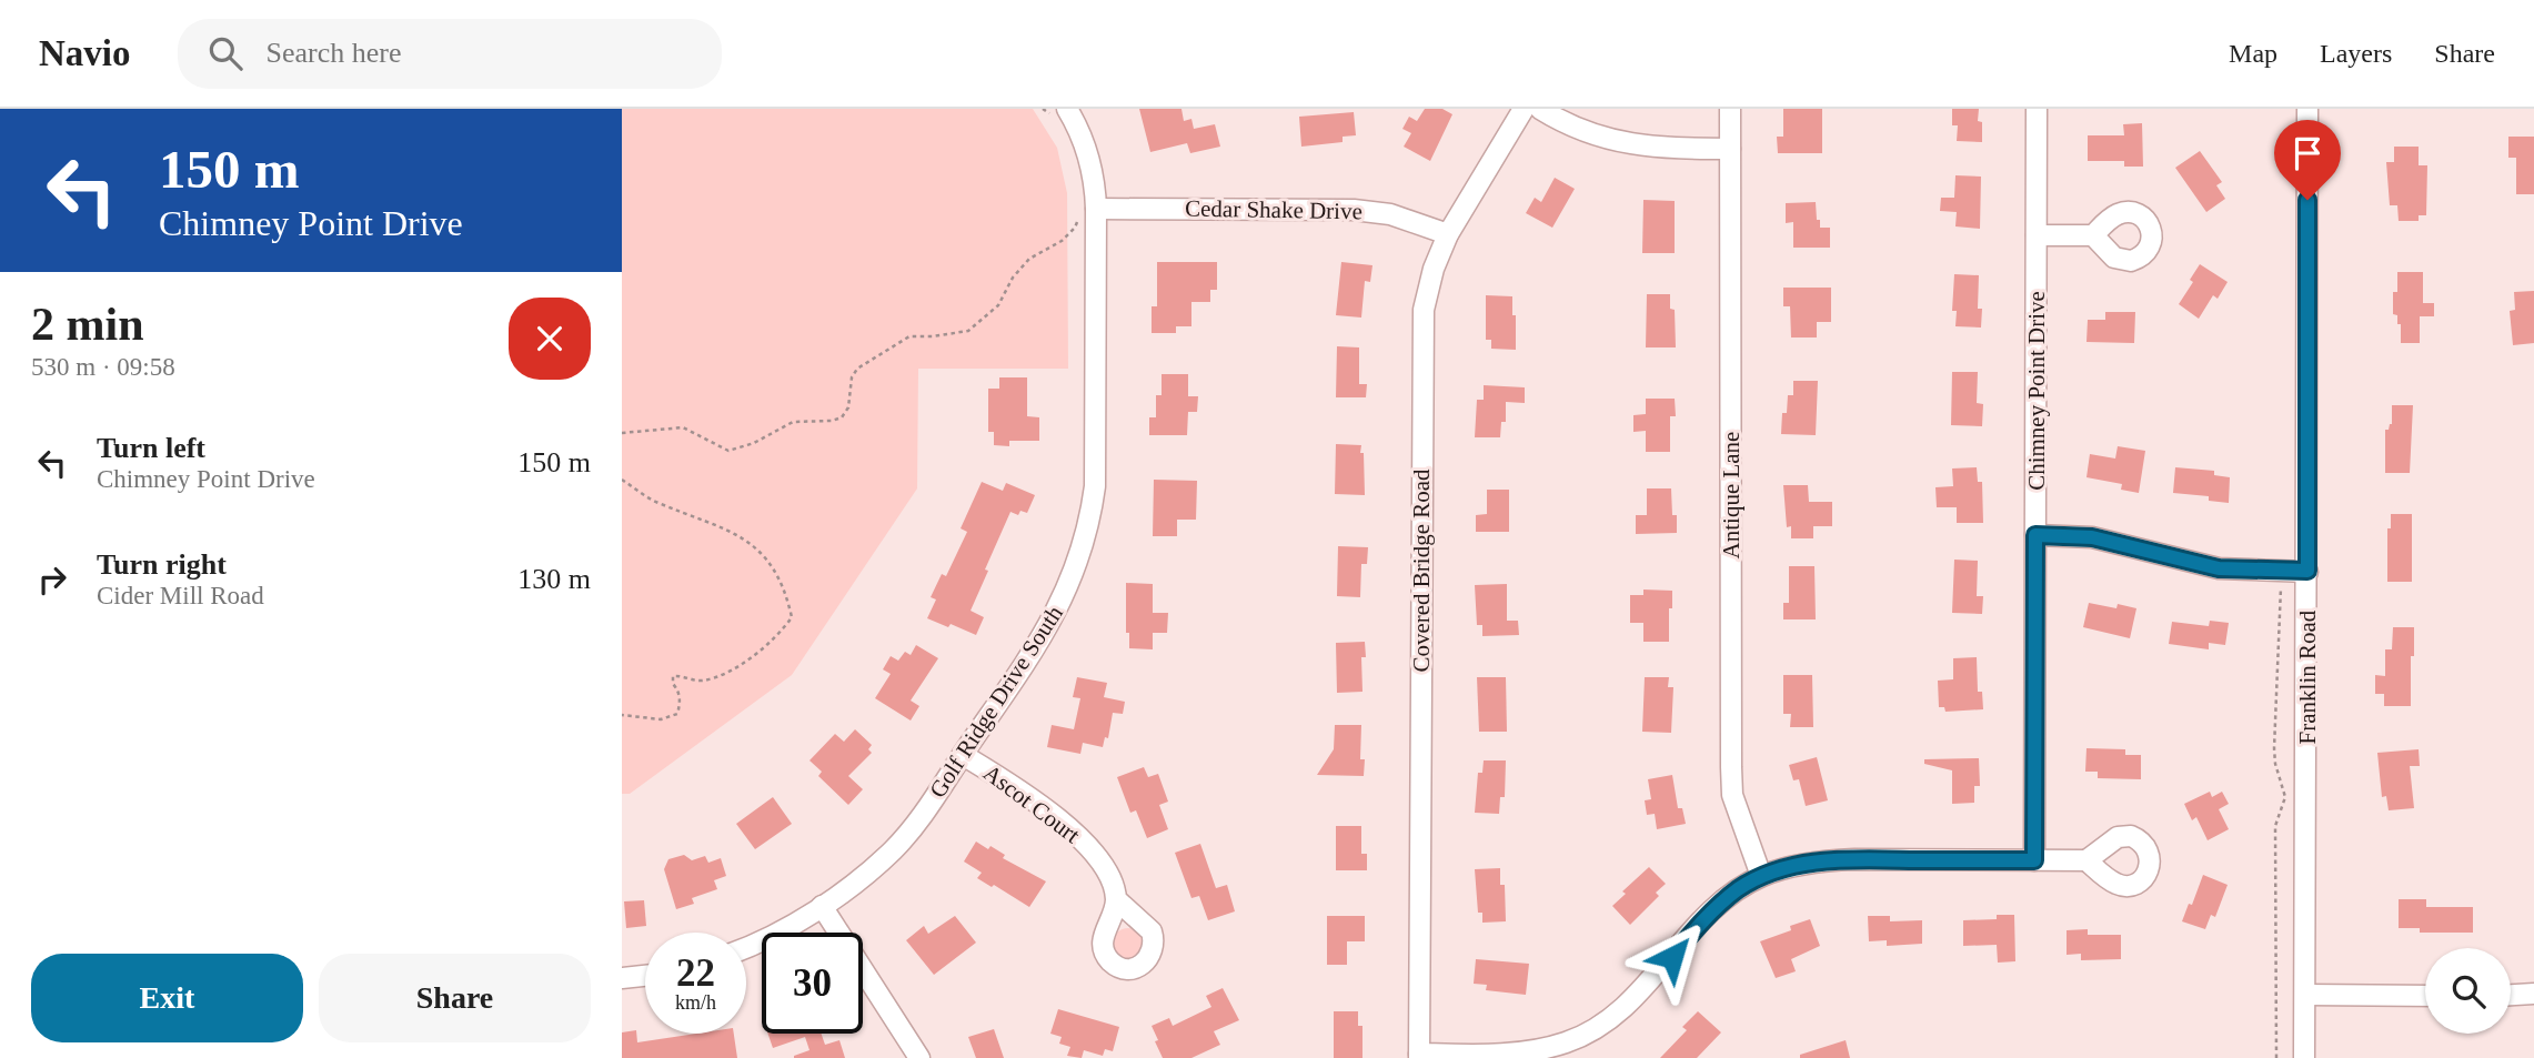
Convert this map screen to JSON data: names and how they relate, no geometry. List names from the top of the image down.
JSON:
{
  "streets": {
    "street": [
      "Cedar Shake Drive",
      "Chimney Point Drive",
      "Antique Lane",
      "Covered Bridge Road",
      "Franklin Road",
      "Golf Ridge Drive South",
      "Ascot Court"
    ]
  },
  "crossings": [
    ["Cedar Shake Drive", "Covered Bridge Road"],
    ["Cedar Shake Drive", "Golf Ridge Drive South"],
    ["Golf Ridge Drive South", "Ascot Court"]
  ],
  "page": {
    "header": "Navio",
    "search": "Search here",
    "nav": ["Map", "Layers", "Share"],
    "turn": ["150 m", "Chimney Point Drive"],
    "heading": ["2 min", "530 m · 09:58"],
    "list": [
      {
        "name": "Turn left",
        "note": "Chimney Point Drive",
        "value": "150 m"
      },
      {
        "name": "Turn right",
        "note": "Cider Mill Road",
        "value": "130 m"
      }
    ],
    "speed": "22 km/h",
    "limit": "30",
    "buttons": ["Exit", "Share"]
  }
}
